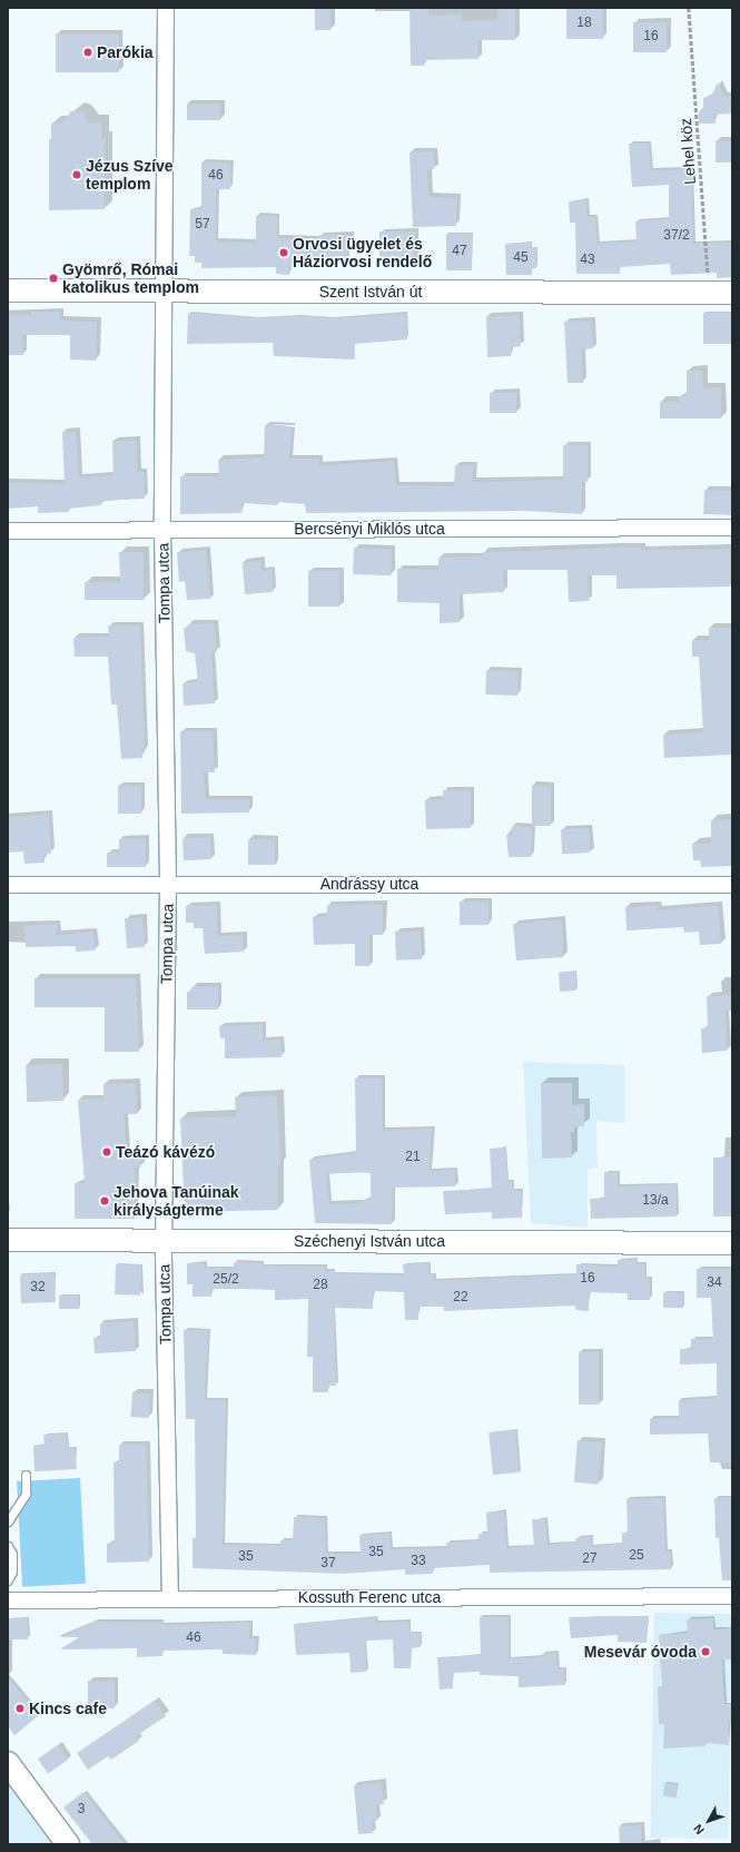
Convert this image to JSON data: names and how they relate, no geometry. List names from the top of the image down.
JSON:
{
  "streets": {
    "street": [
      "Szent István út",
      "Bercsényi Miklós utca",
      "Tompa utca",
      "Andrássy utca",
      "Széchenyi István utca",
      "Kossuth Ferenc utca"
    ],
    "path": ["Lehel köz"]
  },
  "crossings": [
    ["Lehel köz", "Szent István út"],
    ["Szent István út", "Tompa utca"],
    ["Bercsényi Miklós utca", "Tompa utca"],
    ["Tompa utca", "Andrássy utca"],
    ["Tompa utca", "Széchenyi István utca"],
    ["Tompa utca", "Kossuth Ferenc utca"]
  ],
  "places": [
    "Parókia",
    "Jézus Szíve templom",
    "Orvosi ügyelet és Háziorvosi rendelő",
    "Gyömrő, Római katolikus templom",
    "Teázó kávézó",
    "Jehova Tanúinak királyságterme",
    "Mesevár óvoda",
    "Kincs cafe"
  ],
  "house_numbers": [
    "18",
    "16",
    "46",
    "57",
    "37/2",
    "47",
    "45",
    "43",
    "21",
    "13/a",
    "16",
    "25/2",
    "34",
    "28",
    "32",
    "22",
    "35",
    "25",
    "35",
    "27",
    "33",
    "37",
    "46",
    "3"
  ],
  "north": "bottom left"
}
